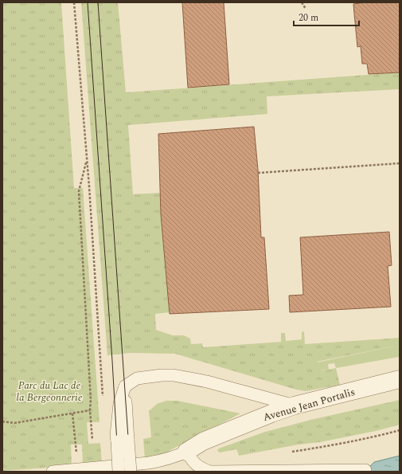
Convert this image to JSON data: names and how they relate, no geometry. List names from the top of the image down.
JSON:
{
  "streets": {
    "street": ["Avenue Jean Portalis"]
  },
  "parks": ["Parc du Lac de la Bergeonnerie"],
  "scale_bar": "20 m"
}
